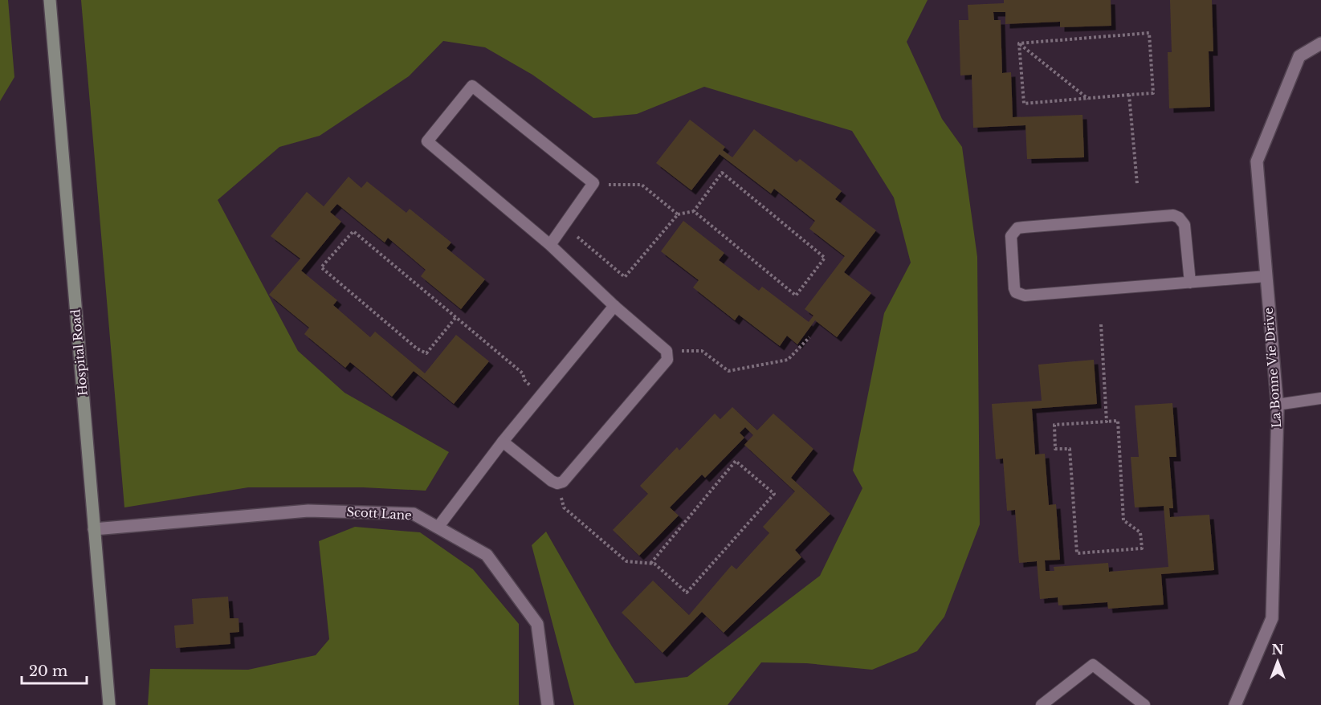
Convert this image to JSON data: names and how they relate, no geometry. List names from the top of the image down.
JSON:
{
  "streets": {
    "street": ["Hospital Road", "La Bonne Vie Drive", "Scott Lane"]
  },
  "crossings": [
    ["Hospital Road", "Scott Lane"]
  ],
  "scale_bar": "20 m",
  "north": "top"
}
